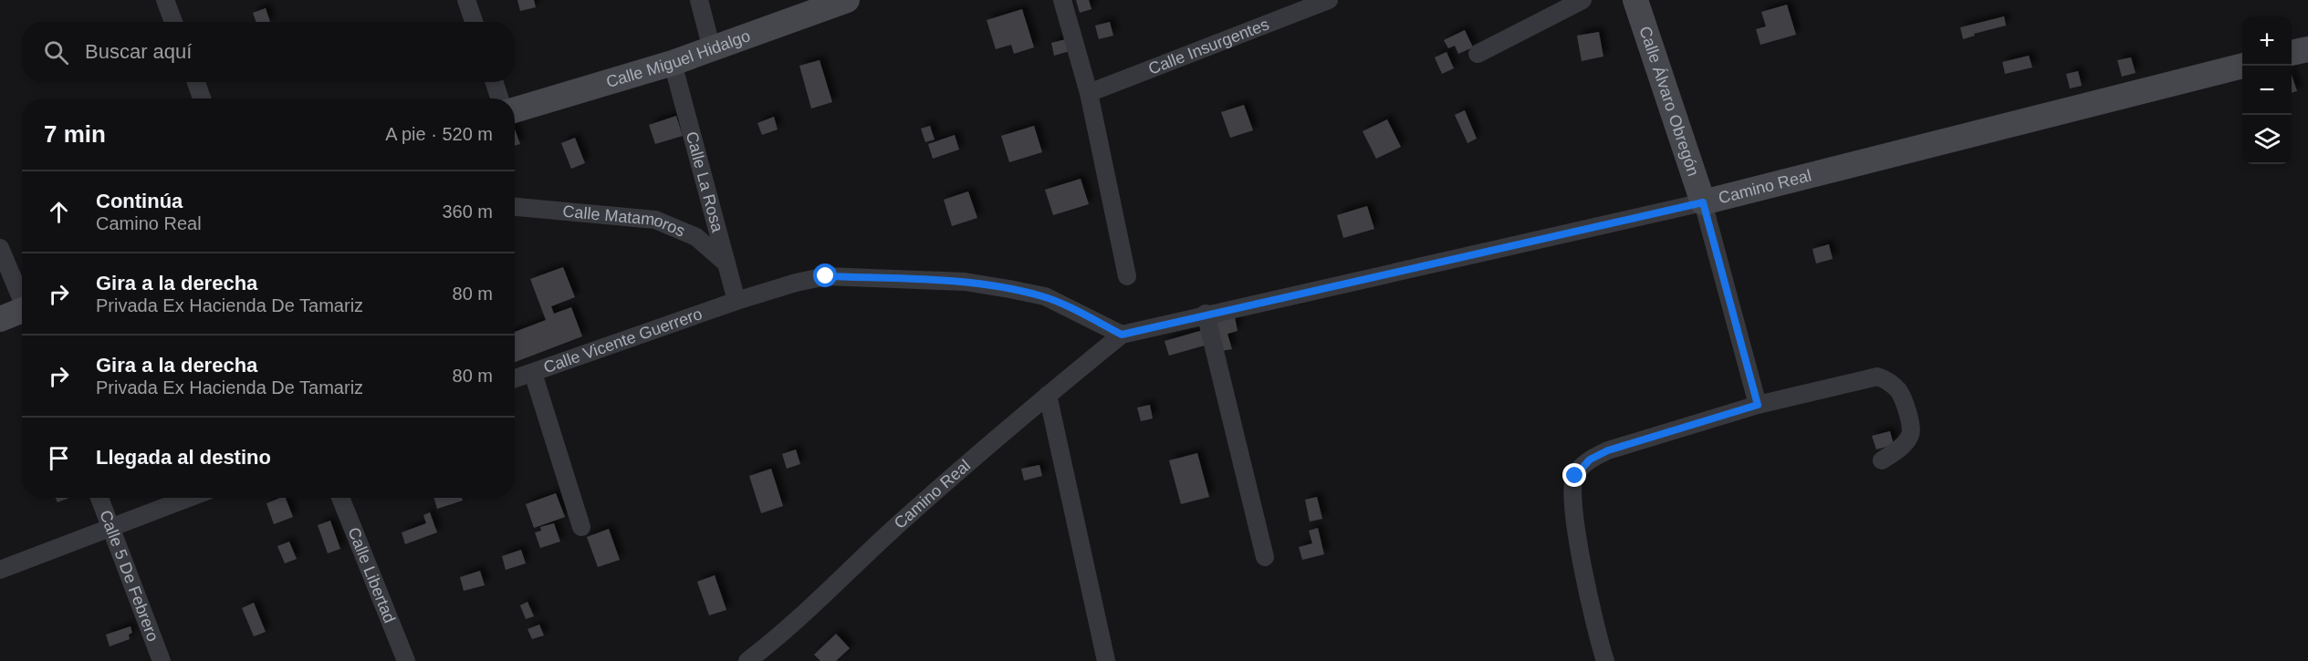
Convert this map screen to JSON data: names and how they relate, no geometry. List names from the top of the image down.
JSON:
{
  "streets": {
    "street": [
      "Calle Insurgentes",
      "Calle Miguel Hidalgo",
      "Calle Álvaro Obregón",
      "Calle La Rosa",
      "Camino Real",
      "Calle Matamoros",
      "Calle Vicente Guerrero",
      "Calle 5 De Febrero",
      "Calle Libertad"
    ]
  },
  "crossings": [
    ["Calle Miguel Hidalgo", "Calle La Rosa"],
    ["Calle Álvaro Obregón", "Camino Real"],
    ["Calle La Rosa", "Calle Matamoros"],
    ["Calle La Rosa", "Calle Vicente Guerrero"]
  ],
  "page": {
    "map_buttons": ["+", "−"],
    "search": "Buscar aquí",
    "heading": ["7 min", "A pie · 520 m"],
    "list": [
      ["Continúa", "Camino Real", "360 m"],
      ["Gira a la derecha", "Privada Ex Hacienda De Tamariz", "80 m"],
      ["Gira a la derecha", "Privada Ex Hacienda De Tamariz", "80 m"],
      "Llegada al destino"
    ]
  }
}
